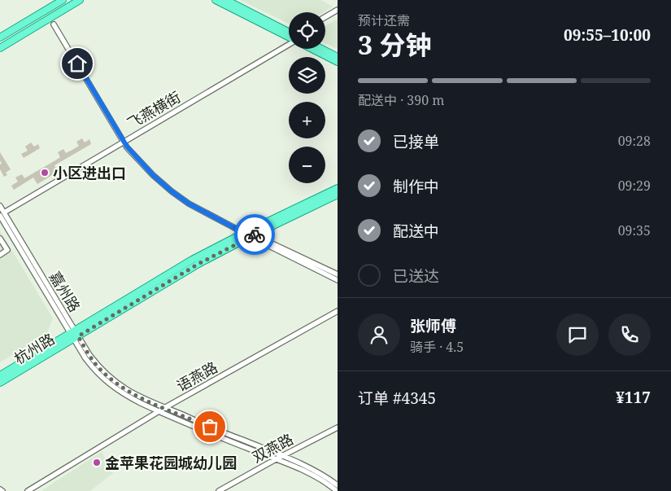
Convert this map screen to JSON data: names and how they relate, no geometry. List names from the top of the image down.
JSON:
{
  "streets": {
    "main road": ["杭州路"],
    "street": [
      "飞燕横街",
      "嘉州路",
      "语燕路",
      "双燕路"
    ]
  },
  "crossings": [
    ["飞燕横街", "嘉州路"],
    ["嘉州路", "杭州路"],
    ["嘉州路", "语燕路"],
    ["嘉州路", "双燕路"]
  ],
  "places": ["小区进出口", "金苹果花园城幼儿园"],
  "page": {
    "heading": ["3 分钟", "预计还需", "09:55–10:00"],
    "panel": [
      "张师傅",
      "骑手 · 4.5",
      "订单 #4345",
      "¥117"
    ],
    "map_buttons": ["+", "−"],
    "bar": "配送中 · 390 m",
    "list": [
      ["已接单", "09:28"],
      ["制作中", "09:29"],
      ["配送中", "09:35"],
      "已送达"
    ]
  }
}
